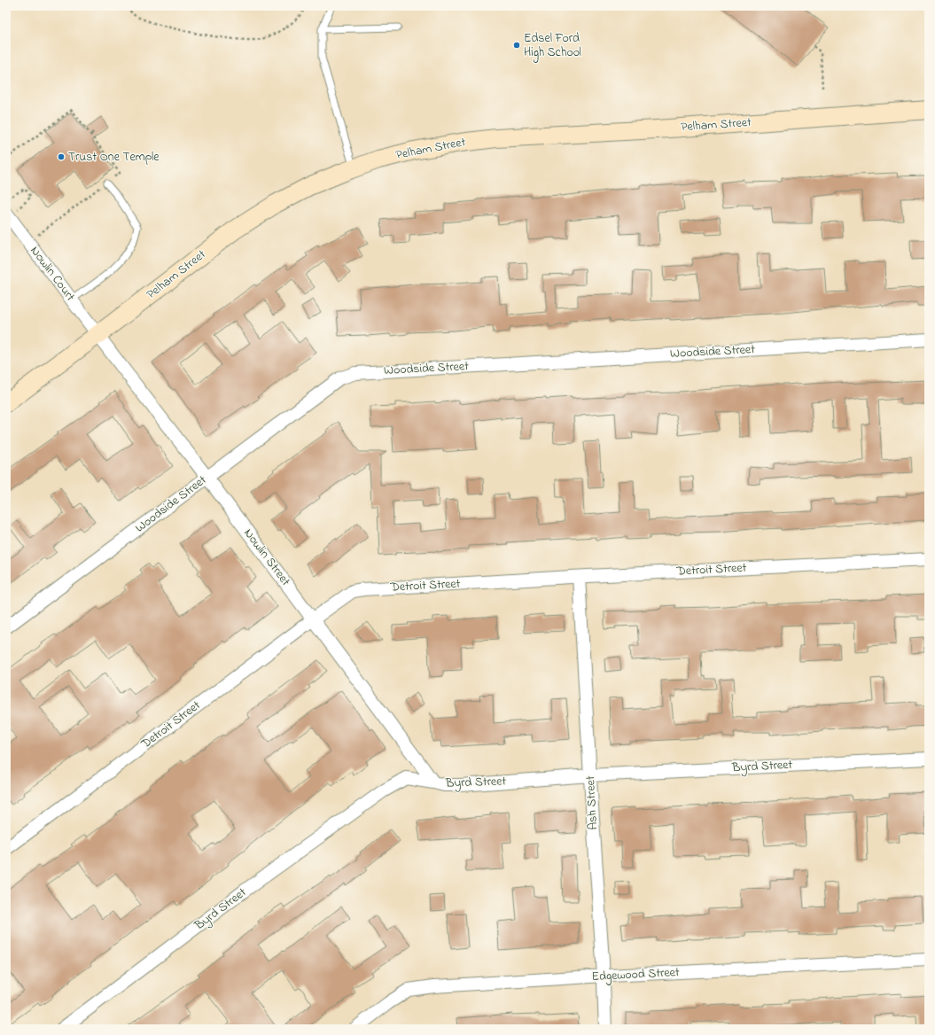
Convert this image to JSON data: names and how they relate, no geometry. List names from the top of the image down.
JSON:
{
  "streets": {
    "street": [
      "Pelham Street",
      "Nowlin Court",
      "Woodside Street",
      "Nowlin Street",
      "Detroit Street",
      "Byrd Street",
      "Ash Street",
      "Edgewood Street"
    ]
  },
  "crossings": [
    ["Pelham Street", "Nowlin Court"],
    ["Pelham Street", "Nowlin Street"],
    ["Nowlin Court", "Nowlin Street"],
    ["Woodside Street", "Nowlin Street"],
    ["Nowlin Street", "Detroit Street"],
    ["Nowlin Street", "Byrd Street"],
    ["Detroit Street", "Ash Street"],
    ["Byrd Street", "Ash Street"],
    ["Ash Street", "Edgewood Street"]
  ],
  "places": ["Edsel Ford High School", "Trust One Temple"]
}
